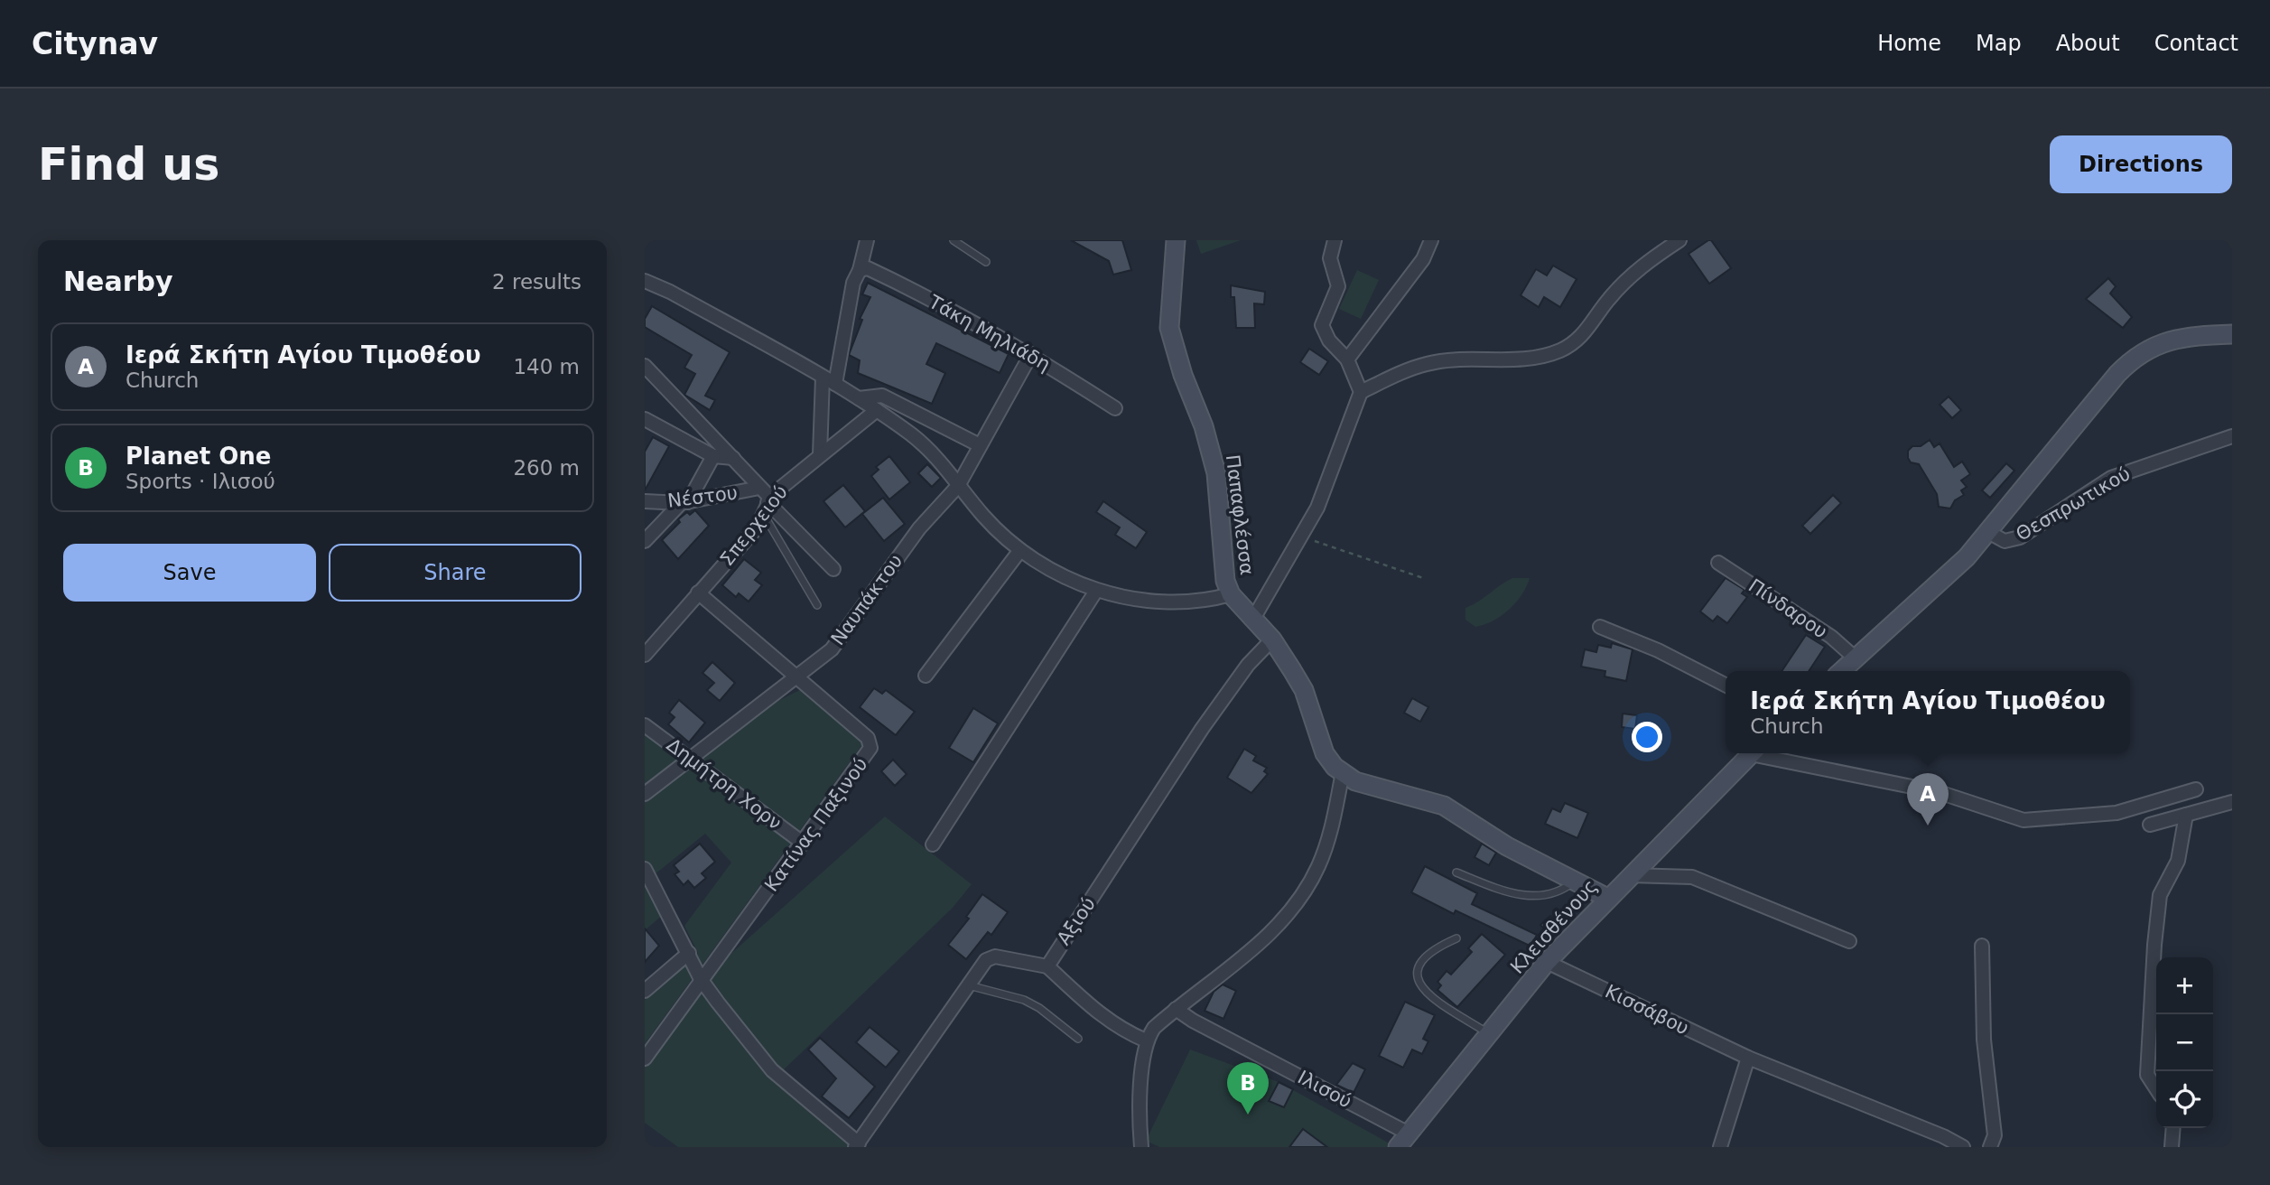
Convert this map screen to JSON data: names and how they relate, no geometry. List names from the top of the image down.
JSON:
{
  "streets": {
    "main road": ["Παπαφλέσσα", "Κλεισθένους"],
    "street": [
      "Τάκη Μηλιάδη",
      "Νέστου",
      "Θεσπρωτικού",
      "Σπερχειού",
      "Ναυπάκτου",
      "Πίνδαρου",
      "Δημήτρη Χορν",
      "Κατίνας Παξινού",
      "Αξιού",
      "Κισσάβου",
      "Ιλισού"
    ]
  },
  "crossings": [
    ["Τάκη Μηλιάδη", "Ναυπάκτου"],
    ["Παπαφλέσσα", "Αξιού"],
    ["Παπαφλέσσα", "Κλεισθένους"],
    ["Σπερχειού", "Κατίνας Παξινού"],
    ["Ναυπάκτου", "Δημήτρη Χορν"],
    ["Ναυπάκτου", "Κατίνας Παξινού"],
    ["Δημήτρη Χορν", "Κατίνας Παξινού"],
    ["Κλεισθένους", "Κισσάβου"],
    ["Κλεισθένους", "Ιλισού"]
  ],
  "page": {
    "header": "Citynav",
    "nav": [
      "Home",
      "Map",
      "About",
      "Contact"
    ],
    "buttons": [
      "Directions",
      ["Save", "Share"]
    ],
    "title": "Find us",
    "heading": ["Nearby", "2 results"],
    "list": [
      {
        "mark": "A",
        "name": "Ιερά Σκήτη Αγίου Τιμοθέου",
        "note": "Church",
        "value": "140 m"
      },
      {
        "mark": "B",
        "name": "Planet One",
        "note": "Sports · Ιλισού",
        "value": "260 m"
      }
    ],
    "popup": ["Ιερά Σκήτη Αγίου Τιμοθέου", "Church"],
    "pins": ["A", "B"],
    "map_buttons": ["+", "−"]
  }
}
